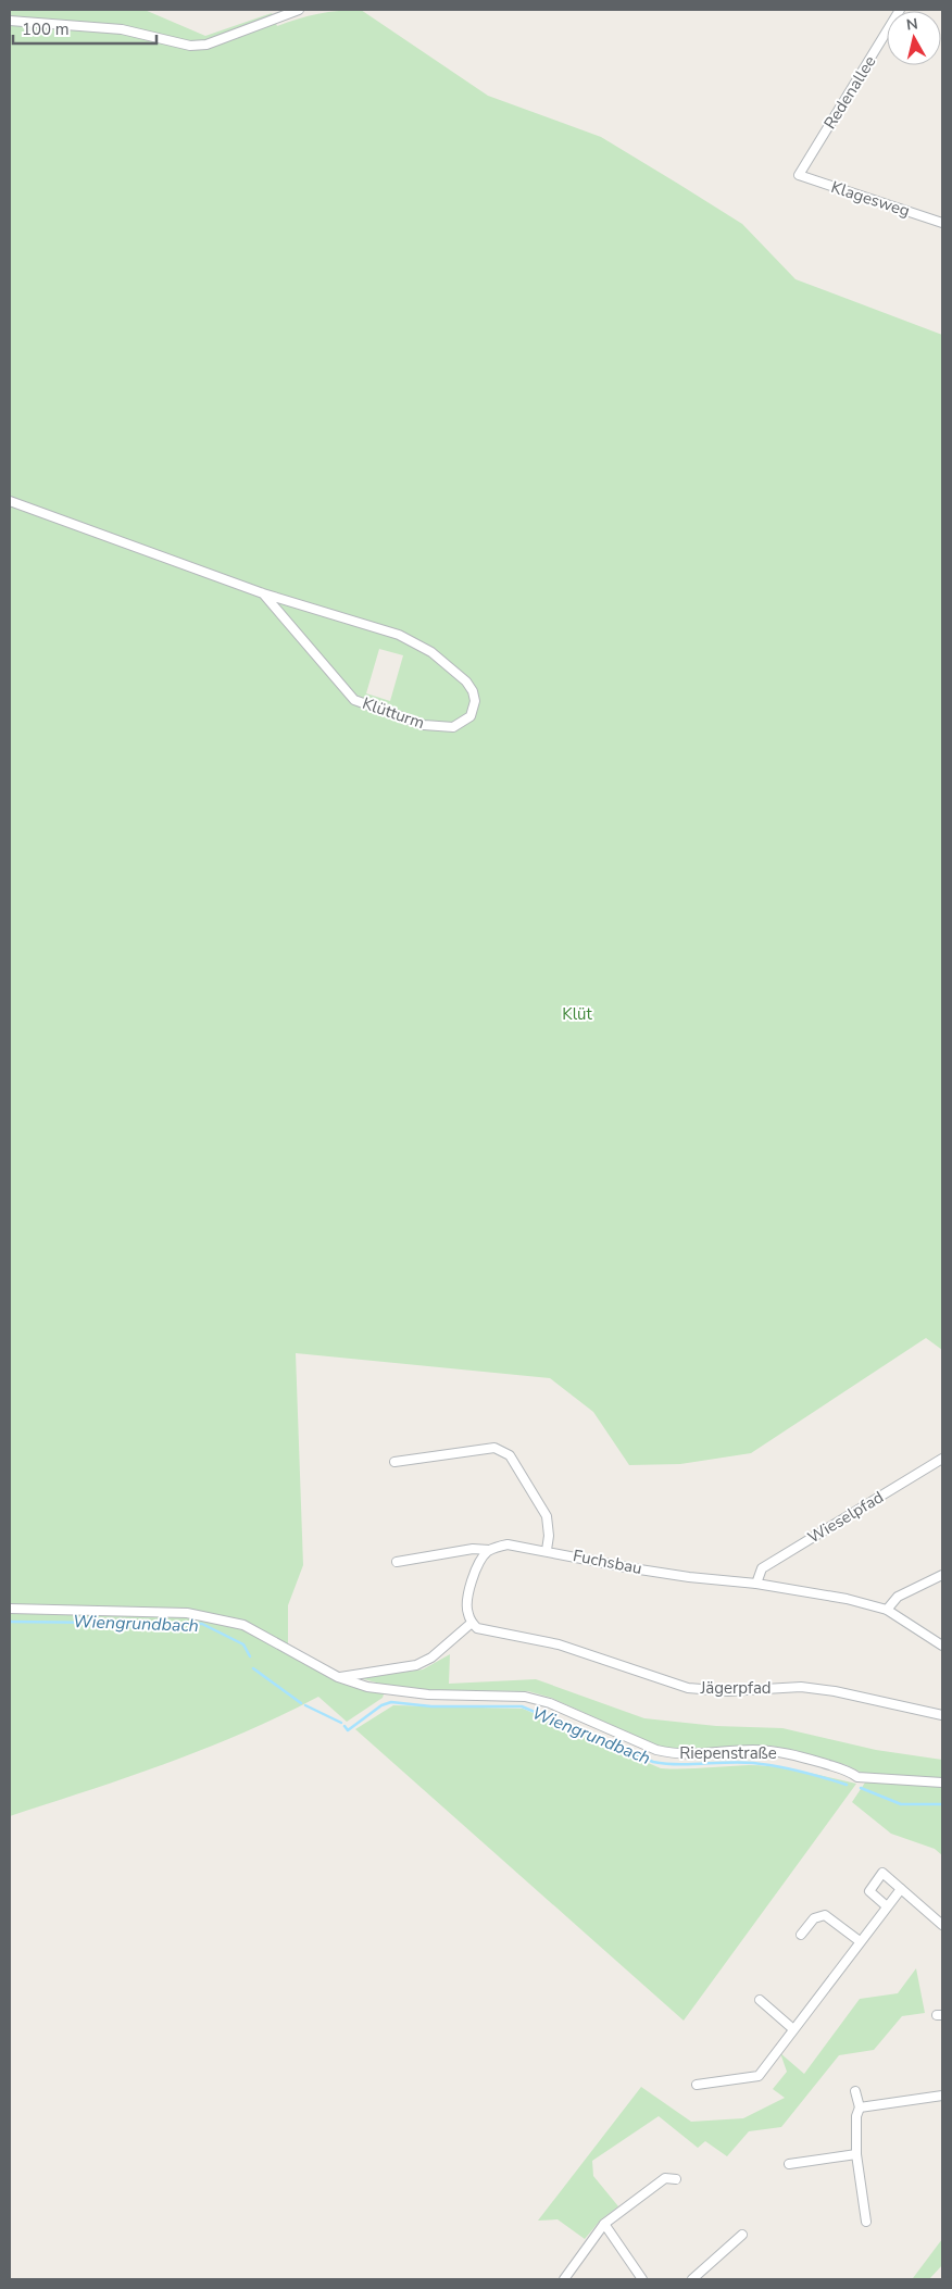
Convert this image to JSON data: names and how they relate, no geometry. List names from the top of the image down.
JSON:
{
  "streets": {
    "street": [
      "Redenallee",
      "Klagesweg",
      "Klütturm",
      "Wieselpfad",
      "Fuchsbau",
      "Jägerpfad",
      "Riepenstraße"
    ]
  },
  "crossings": [
    ["Redenallee", "Klagesweg"],
    ["Wieselpfad", "Fuchsbau"]
  ],
  "water": ["Wiengrundbach"],
  "parks": ["Klüt"],
  "scale_bar": "100 m",
  "north": "top"
}
